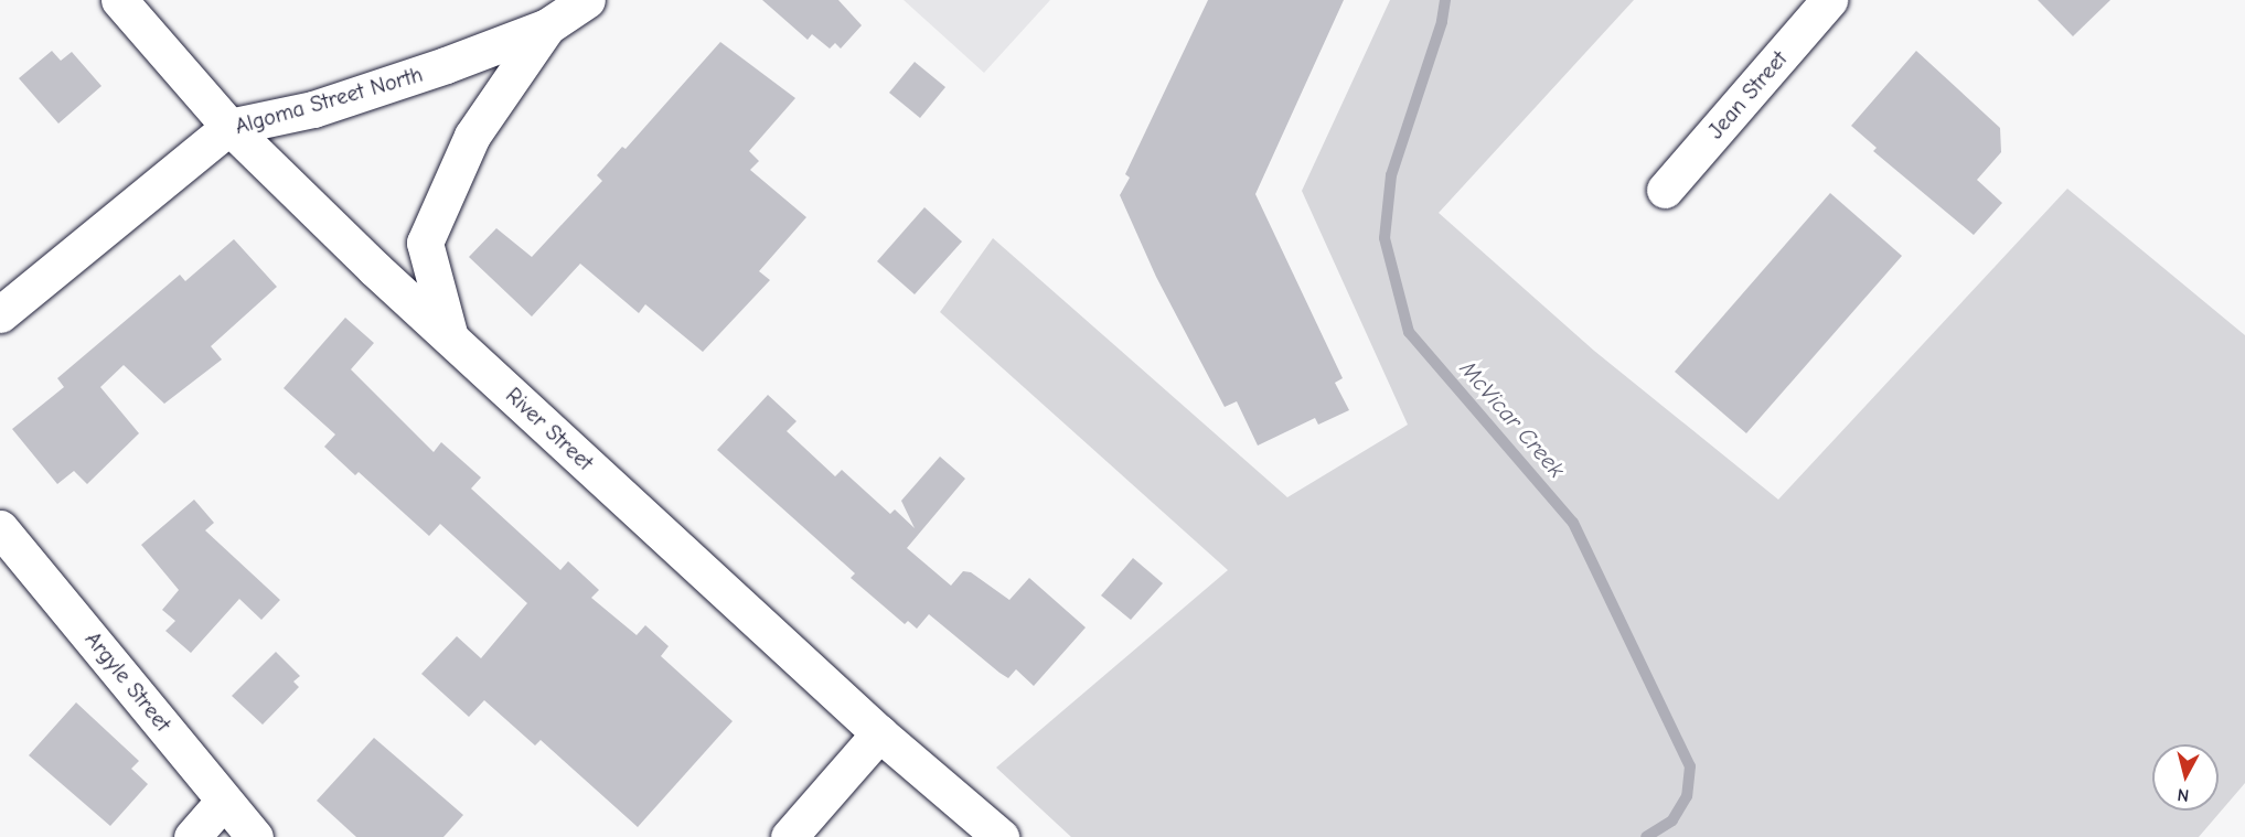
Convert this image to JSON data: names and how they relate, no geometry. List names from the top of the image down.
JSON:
{
  "streets": {
    "main road": [
      "Jean Street",
      "Algoma Street North",
      "River Street",
      "Argyle Street"
    ]
  },
  "crossings": [
    ["Algoma Street North", "River Street"]
  ],
  "water": ["McVicar Creek"],
  "north": "bottom"
}
